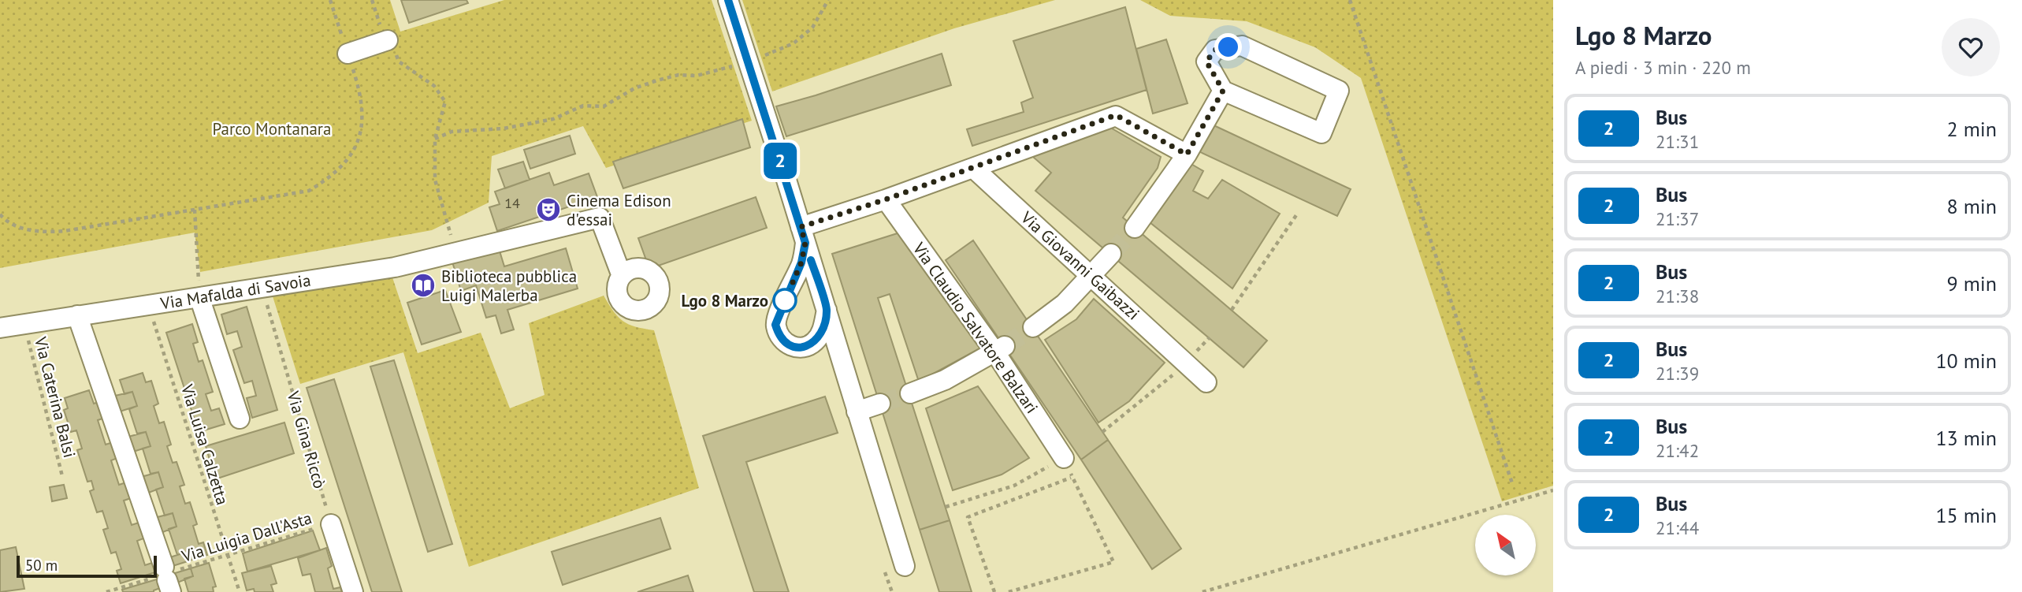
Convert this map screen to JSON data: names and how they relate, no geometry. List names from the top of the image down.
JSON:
{
  "streets": {
    "street": ["Via Giovanni Gaibazzi", "Via Mafalda di Savoia", "Via Claudio Salvatore Balzari"],
    "path": [
      "Via Caterina Balsi",
      "Via Gina Riccò",
      "Via Luisa Calzetta",
      "Via Luigia Dall'Asta"
    ]
  },
  "crossings": [
    ["Via Mafalda di Savoia", "Via Caterina Balsi"],
    ["Via Mafalda di Savoia", "Via Gina Riccò"],
    ["Via Mafalda di Savoia", "Via Luisa Calzetta"],
    ["Via Gina Riccò", "Via Luigia Dall'Asta"],
    ["Via Luisa Calzetta", "Via Luigia Dall'Asta"]
  ],
  "parks": ["Parco Montanara"],
  "places": {
    "theatre": ["Cinema Edison d'essai"],
    "library": ["Biblioteca pubblica Luigi Malerba"],
    "other": ["Lgo 8 Marzo"]
  },
  "lines": ["bus line 2"],
  "house_numbers": ["14"],
  "scale_bar": "50 m",
  "north": "top left",
  "page": {
    "on_map": "2",
    "heading": ["Lgo 8 Marzo", "A piedi · 3 min · 220 m"],
    "list": [
      {
        "mark": "2",
        "name": "Bus",
        "note": "21:31",
        "value": "2 min"
      },
      {
        "mark": "2",
        "name": "Bus",
        "note": "21:37",
        "value": "8 min"
      },
      {
        "mark": "2",
        "name": "Bus",
        "note": "21:38",
        "value": "9 min"
      },
      {
        "mark": "2",
        "name": "Bus",
        "note": "21:39",
        "value": "10 min"
      },
      {
        "mark": "2",
        "name": "Bus",
        "note": "21:42",
        "value": "13 min"
      },
      {
        "mark": "2",
        "name": "Bus",
        "note": "21:44",
        "value": "15 min"
      }
    ],
    "scale": "50 m"
  }
}
